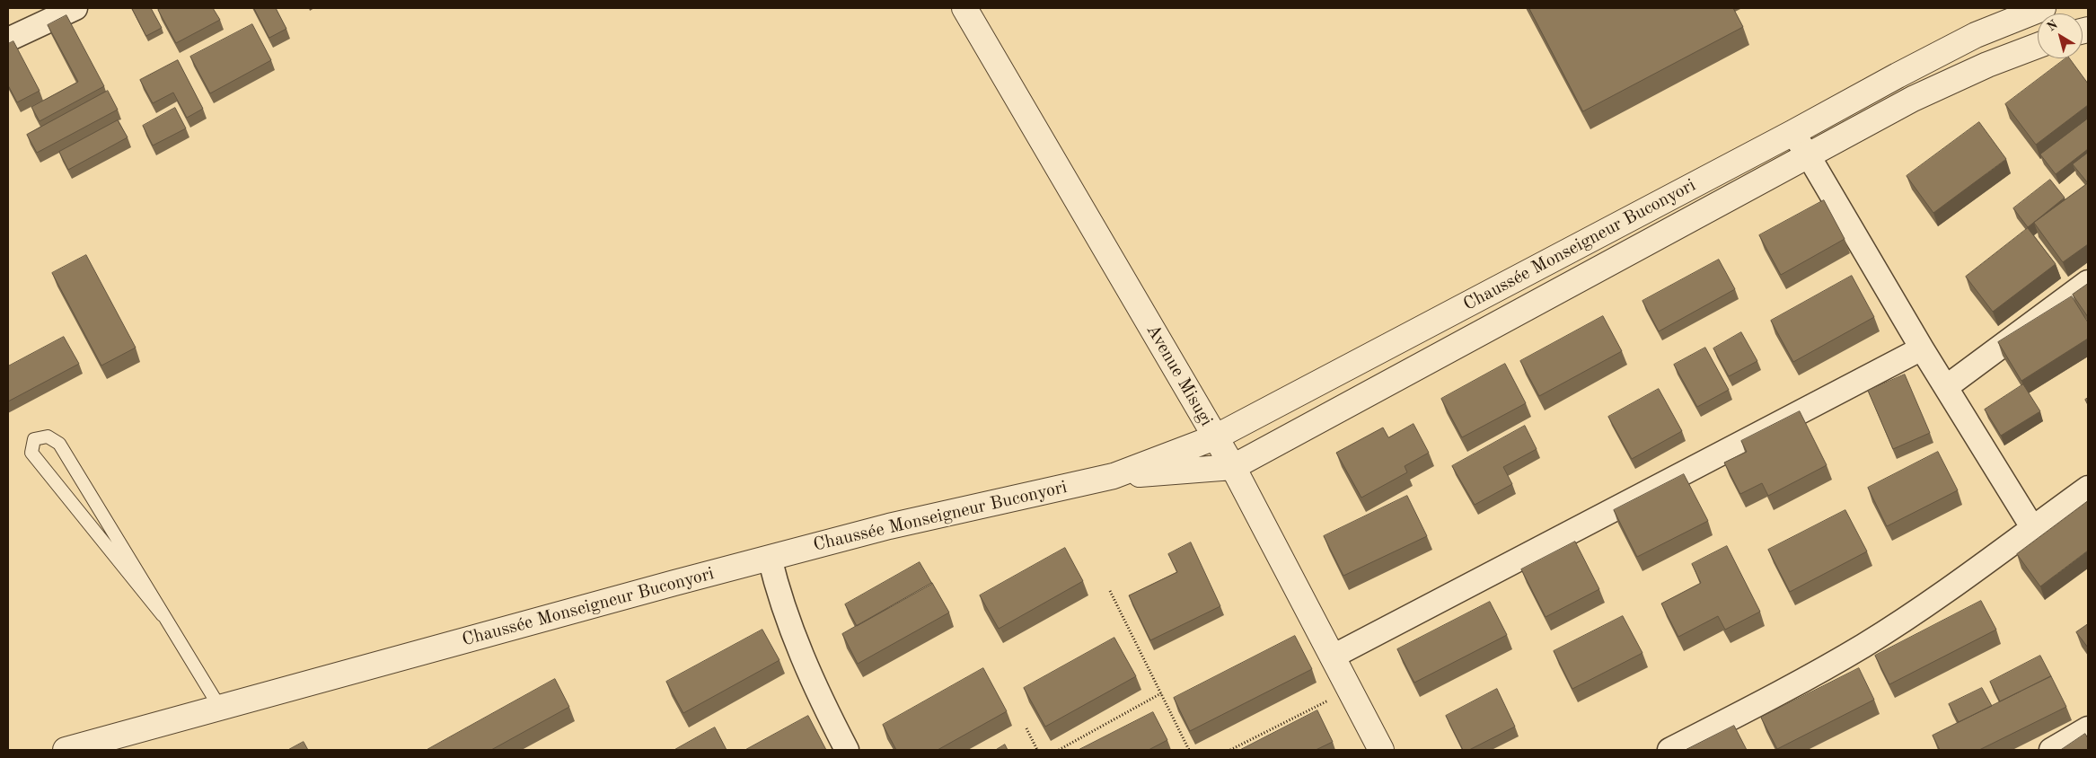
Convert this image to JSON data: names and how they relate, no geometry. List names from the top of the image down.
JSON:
{
  "streets": {
    "street": ["Chaussée Monseigneur Buconyori", "Avenue Misugi"]
  },
  "crossings": [
    ["Chaussée Monseigneur Buconyori", "Avenue Misugi"]
  ],
  "north": "top left"
}
